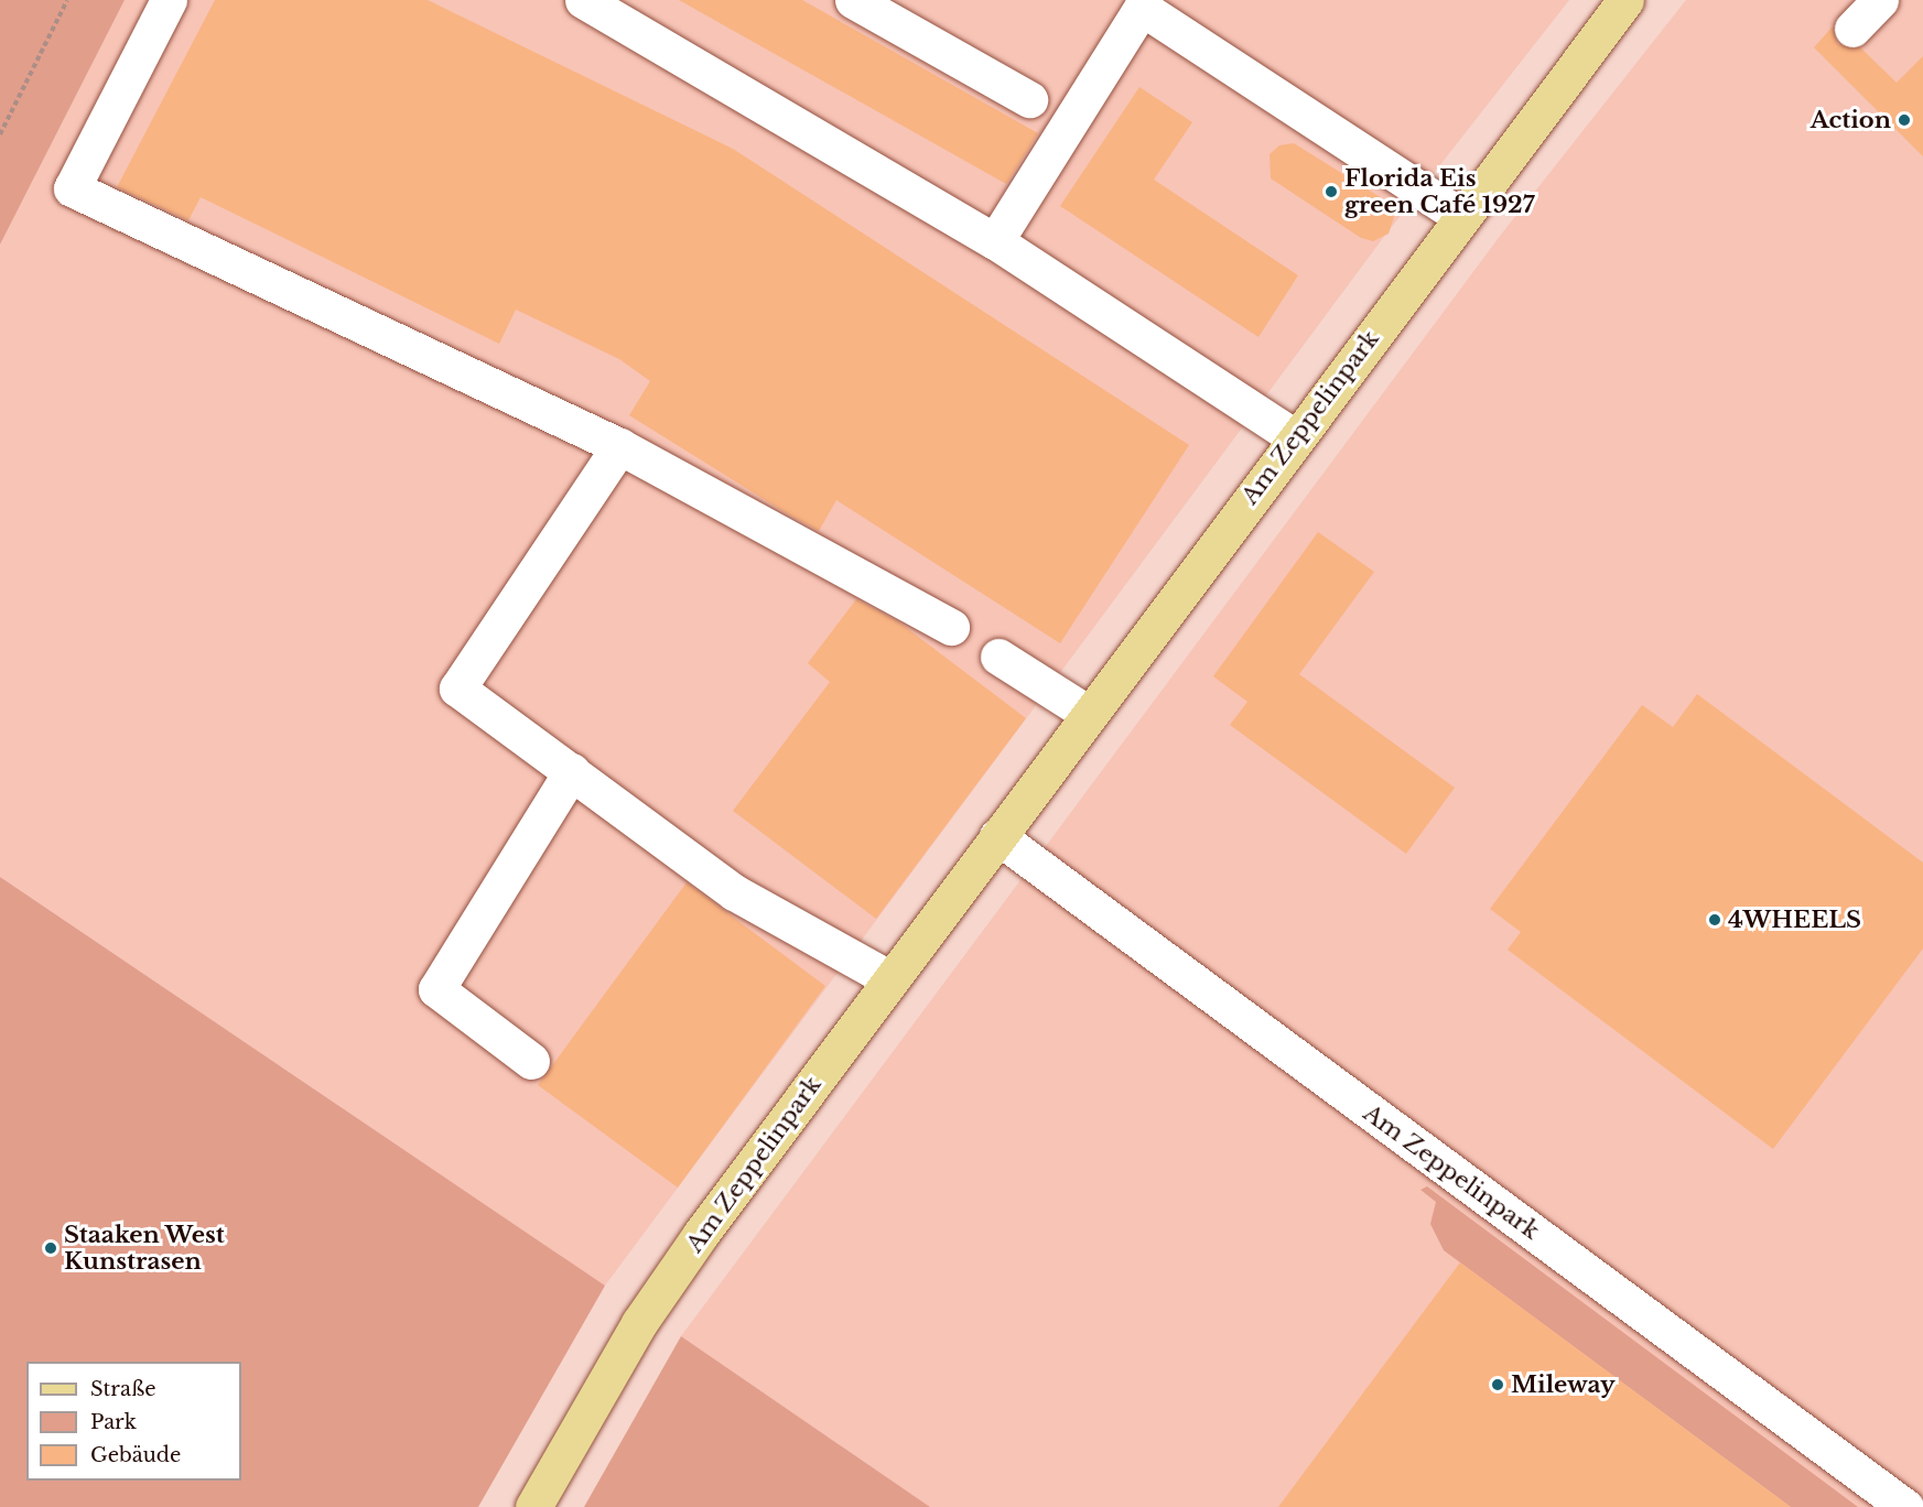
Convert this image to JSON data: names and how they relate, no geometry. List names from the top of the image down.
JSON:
{
  "streets": {
    "main road": ["Am Zeppelinpark"]
  },
  "places": [
    "Action",
    "Florida Eis green Café 1927",
    "4WHEELS",
    "Staaken West Kunstrasen",
    "Mileway"
  ],
  "legend": ["Straße", "Park", "Gebäude"]
}
